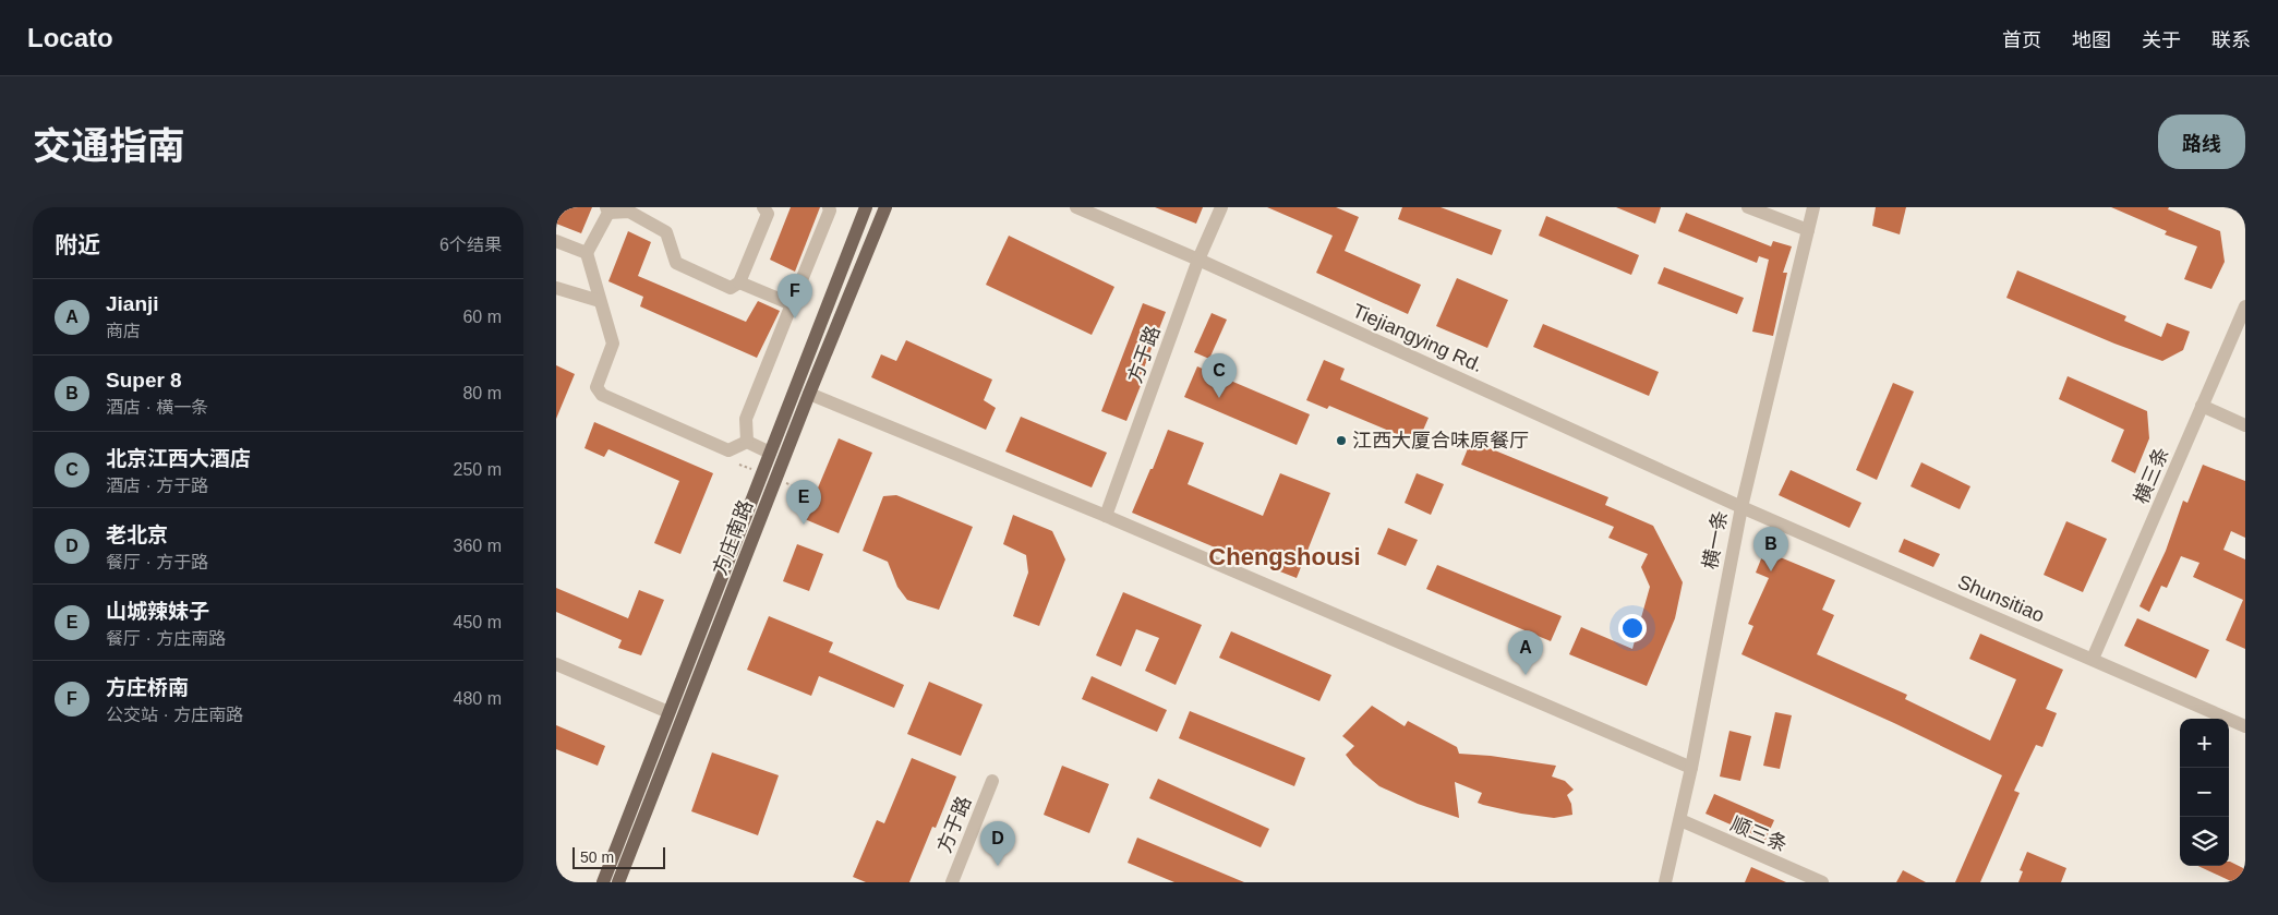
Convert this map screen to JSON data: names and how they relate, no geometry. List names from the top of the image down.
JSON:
{
  "streets": {
    "main road": ["方庄南路"],
    "street": [
      "Tiejiangying Rd.",
      "方于路",
      "横三条",
      "横一条",
      "Shunsitiao",
      "顺三条"
    ]
  },
  "crossings": [
    ["Tiejiangying Rd.", "方于路"],
    ["Tiejiangying Rd.", "横一条"],
    ["Tiejiangying Rd.", "Shunsitiao"],
    ["横三条", "Shunsitiao"],
    ["横一条", "Shunsitiao"],
    ["横一条", "顺三条"]
  ],
  "districts": ["Chengshousi"],
  "places": ["江西大厦合味原餐厅"],
  "scale_bar": "50 m",
  "page": {
    "header": "Locato",
    "nav": [
      "首页",
      "地图",
      "关于",
      "联系"
    ],
    "title": "交通指南",
    "buttons": "路线",
    "heading": ["附近", "6个结果"],
    "pins": [
      "F",
      "C",
      "E",
      "B",
      "A",
      "D"
    ],
    "list": [
      {
        "mark": "A",
        "name": "Jianji",
        "note": "商店",
        "value": "60 m"
      },
      {
        "mark": "B",
        "name": "Super 8",
        "note": "酒店 · 横一条",
        "value": "80 m"
      },
      {
        "mark": "C",
        "name": "北京江西大酒店",
        "note": "酒店 · 方于路",
        "value": "250 m"
      },
      {
        "mark": "D",
        "name": "老北京",
        "note": "餐厅 · 方于路",
        "value": "360 m"
      },
      {
        "mark": "E",
        "name": "山城辣妹子",
        "note": "餐厅 · 方庄南路",
        "value": "450 m"
      },
      {
        "mark": "F",
        "name": "方庄桥南",
        "note": "公交站 · 方庄南路",
        "value": "480 m"
      }
    ],
    "map_buttons": ["+", "−"],
    "scale": "50 m"
  }
}
